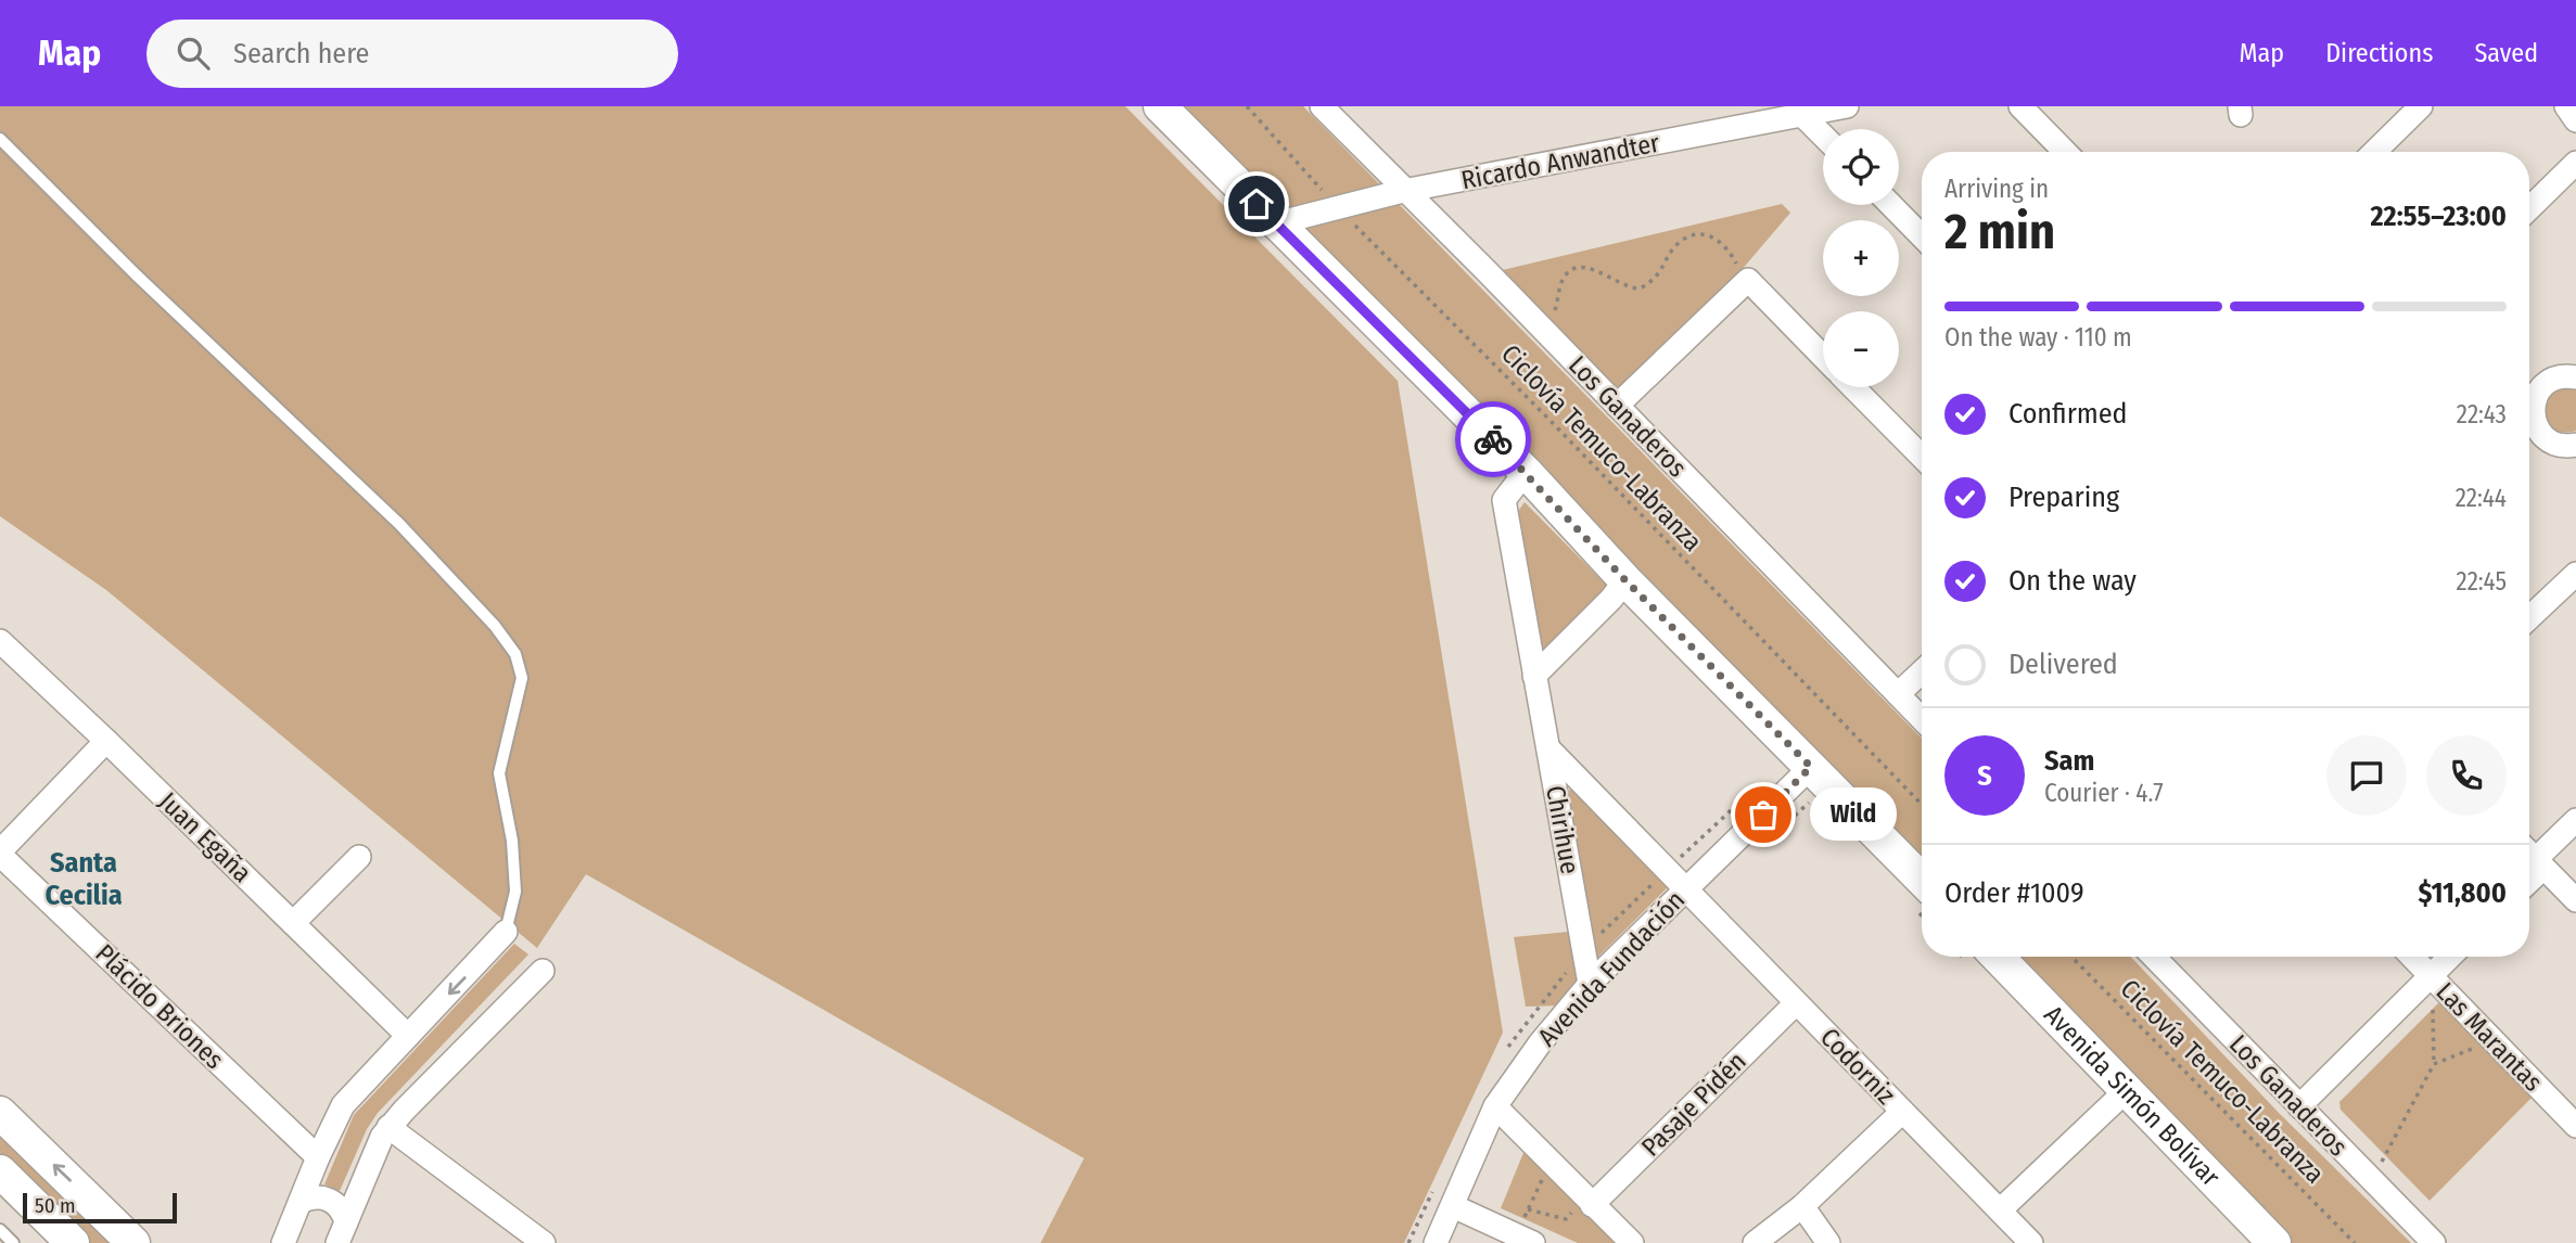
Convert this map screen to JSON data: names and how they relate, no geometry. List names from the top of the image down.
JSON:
{
  "streets": {
    "street": [
      "Ricardo Anwandter",
      "Los Ganaderos",
      "Chirihue",
      "Juan Egaña",
      "Avenida Fundación",
      "Plácido Briones",
      "Las Marantas",
      "Codorniz",
      "Avenida Simón Bolívar",
      "Pasaje Pidén"
    ],
    "path": ["Ciclovía Temuco-Labranza"]
  },
  "crossings": [
    ["Ricardo Anwandter", "Los Ganaderos"],
    ["Ricardo Anwandter", "Ciclovía Temuco-Labranza"],
    ["Chirihue", "Avenida Fundación"],
    ["Chirihue", "Codorniz"],
    ["Avenida Fundación", "Codorniz"],
    ["Codorniz", "Pasaje Pidén"]
  ],
  "districts": ["Santa Cecilia"],
  "places": ["Wild"],
  "scale_bar": "50 m",
  "page": {
    "header": "Map",
    "search": "Search here",
    "nav": ["Map", "Directions", "Saved"],
    "map_buttons": ["+", "−"],
    "heading": ["2 min", "Arriving in", "22:55–23:00"],
    "panel": [
      "Sam",
      "Courier · 4.7",
      "Order #1009",
      "$11,800"
    ],
    "bar": "On the way · 110 m",
    "list": [
      ["Confirmed", "22:43"],
      ["Preparing", "22:44"],
      ["On the way", "22:45"],
      "Delivered"
    ],
    "round": "S",
    "bubble": "Wild",
    "scale": "50 m"
  }
}
